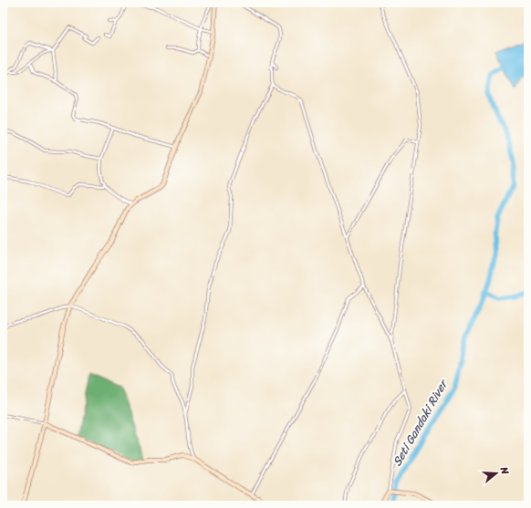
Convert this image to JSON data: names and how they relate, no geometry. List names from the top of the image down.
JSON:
{
  "water": ["Seti Gandaki River"],
  "north": "right"
}
